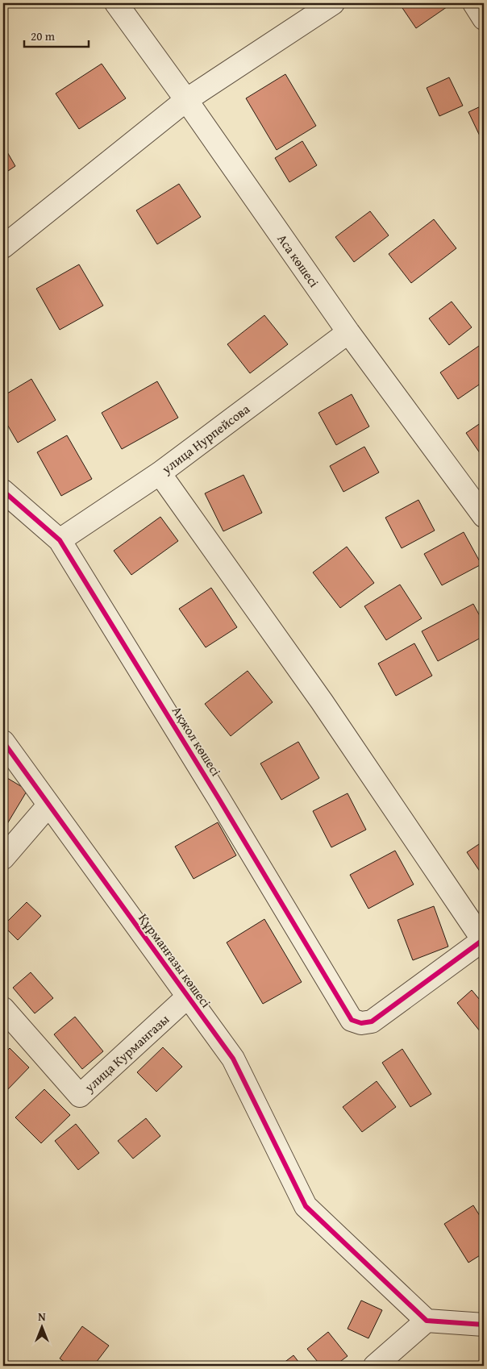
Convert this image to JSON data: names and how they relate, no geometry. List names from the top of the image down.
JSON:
{
  "streets": {
    "street": [
      "Аса көшесі",
      "улица Нурпейсова",
      "Ақжол көшесі",
      "Құрманғазы көшесі",
      "улица Курмангазы"
    ]
  },
  "crossings": [
    ["Аса көшесі", "улица Нурпейсова"],
    ["улица Нурпейсова", "Ақжол көшесі"],
    ["Құрманғазы көшесі", "улица Курмангазы"]
  ],
  "scale_bar": "20 m",
  "north": "top"
}
